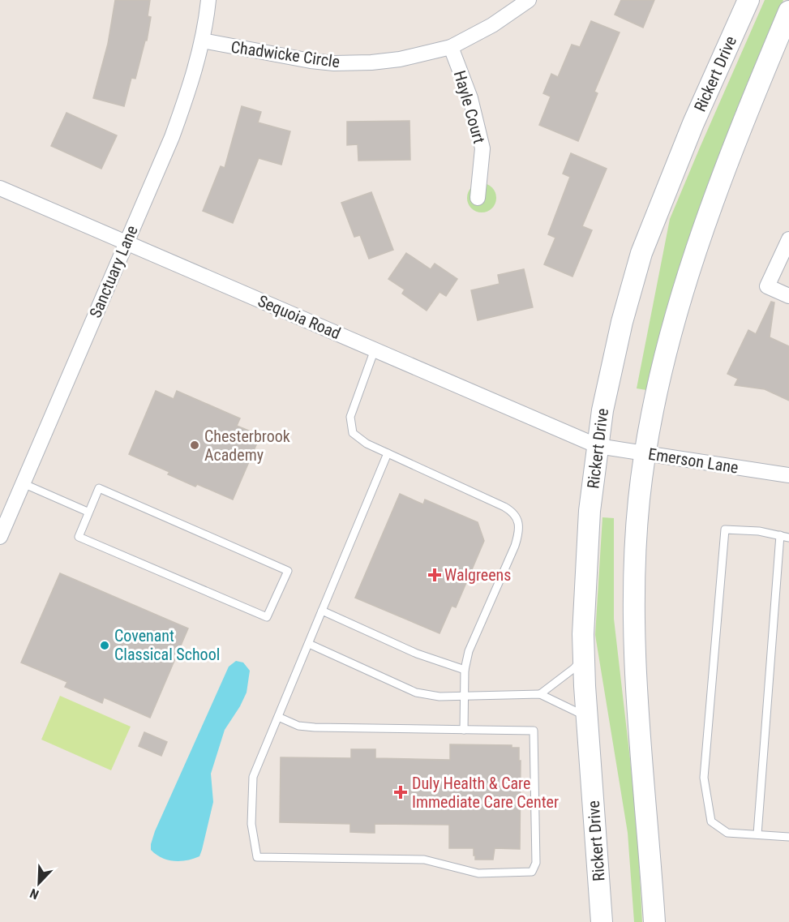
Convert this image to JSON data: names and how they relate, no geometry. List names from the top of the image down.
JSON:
{
  "streets": {
    "street": [
      "Chadwicke Circle",
      "Rickert Drive",
      "Hayle Court",
      "Sanctuary Lane",
      "Sequoia Road",
      "Emerson Lane"
    ]
  },
  "crossings": [
    ["Chadwicke Circle", "Hayle Court"],
    ["Chadwicke Circle", "Sanctuary Lane"],
    ["Rickert Drive", "Sequoia Road"],
    ["Rickert Drive", "Emerson Lane"],
    ["Sanctuary Lane", "Sequoia Road"],
    ["Sequoia Road", "Emerson Lane"]
  ],
  "places": {
    "other": ["Chesterbrook Academy", "Covenant Classical School"],
    "health": ["Walgreens", "Duly Health & Care Immediate Care Center"]
  },
  "north": "bottom left"
}
